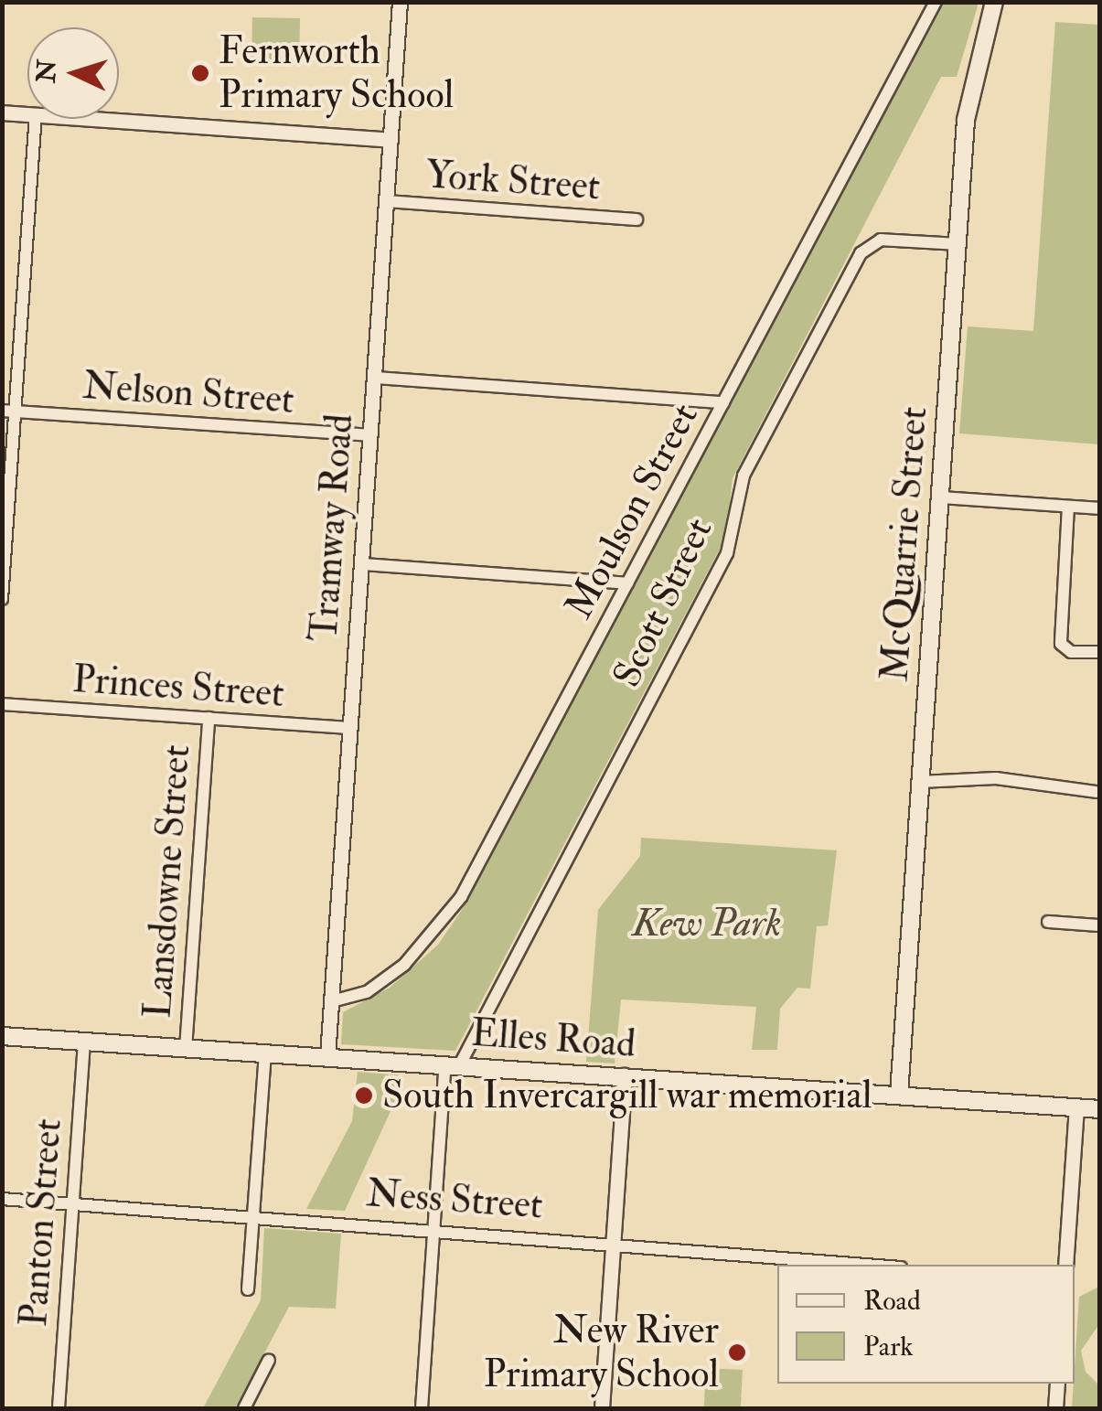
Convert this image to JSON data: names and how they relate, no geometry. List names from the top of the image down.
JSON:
{
  "streets": {
    "main road": ["McQuarrie Street", "Elles Road"],
    "street": [
      "York Street",
      "Nelson Street",
      "Moulson Street",
      "Tramway Road",
      "Scott Street",
      "Princes Street",
      "Lansdowne Street",
      "Ness Street",
      "Panton Street"
    ]
  },
  "crossings": [
    ["York Street", "Tramway Road"],
    ["Nelson Street", "Tramway Road"],
    ["Moulson Street", "Tramway Road"],
    ["Tramway Road", "Princes Street"],
    ["Tramway Road", "Elles Road"],
    ["McQuarrie Street", "Scott Street"],
    ["McQuarrie Street", "Elles Road"],
    ["Scott Street", "Elles Road"],
    ["Princes Street", "Lansdowne Street"],
    ["Lansdowne Street", "Elles Road"],
    ["Elles Road", "Panton Street"],
    ["Ness Street", "Panton Street"]
  ],
  "parks": ["Kew Park"],
  "places": ["Fernworth Primary School", "South Invercargill war memorial", "New River Primary School"],
  "legend": ["Road", "Park"],
  "north": "left"
}
